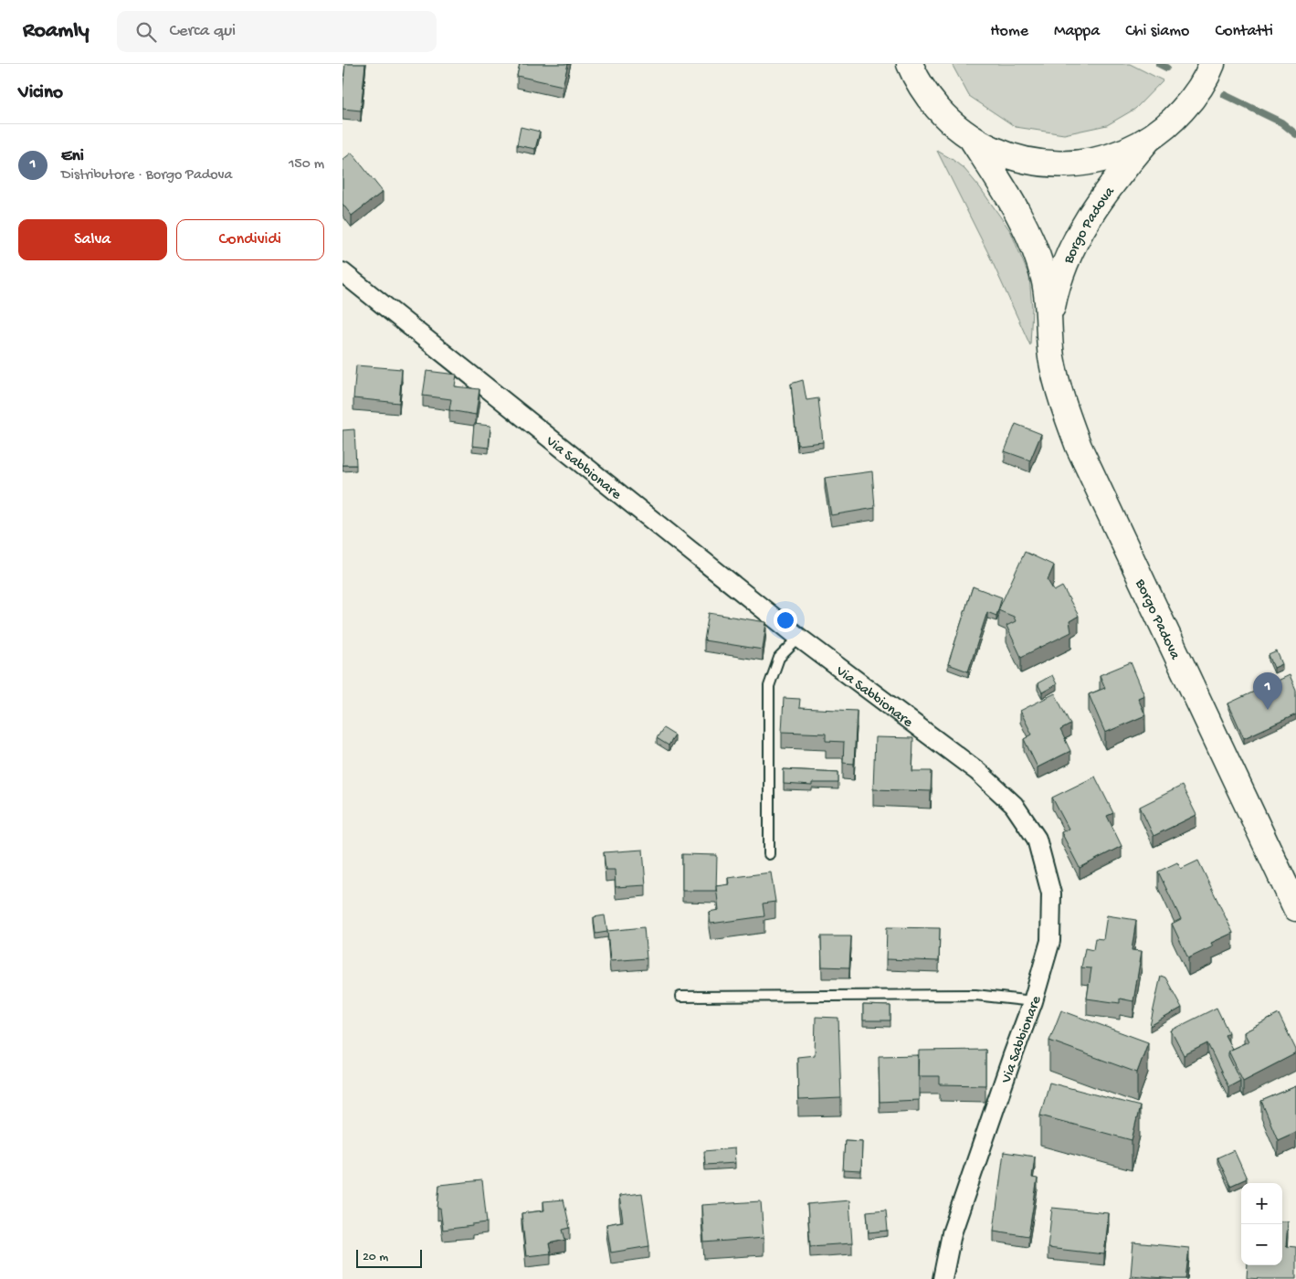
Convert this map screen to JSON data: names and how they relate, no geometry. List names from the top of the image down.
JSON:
{
  "streets": {
    "main road": ["Borgo Padova"],
    "street": ["Via Sabbionare"]
  },
  "scale_bar": "20 m",
  "page": {
    "header": "Roamly",
    "search": "Cerca qui",
    "nav": [
      "Home",
      "Mappa",
      "Chi siamo",
      "Contatti"
    ],
    "heading": "Vicino",
    "list": [
      {
        "mark": "1",
        "name": "Eni",
        "note": "Distributore · Borgo Padova",
        "value": "150 m"
      }
    ],
    "buttons": ["Salva", "Condividi"],
    "pins": "1",
    "map_buttons": ["+", "−"],
    "scale": "20 m"
  }
}
